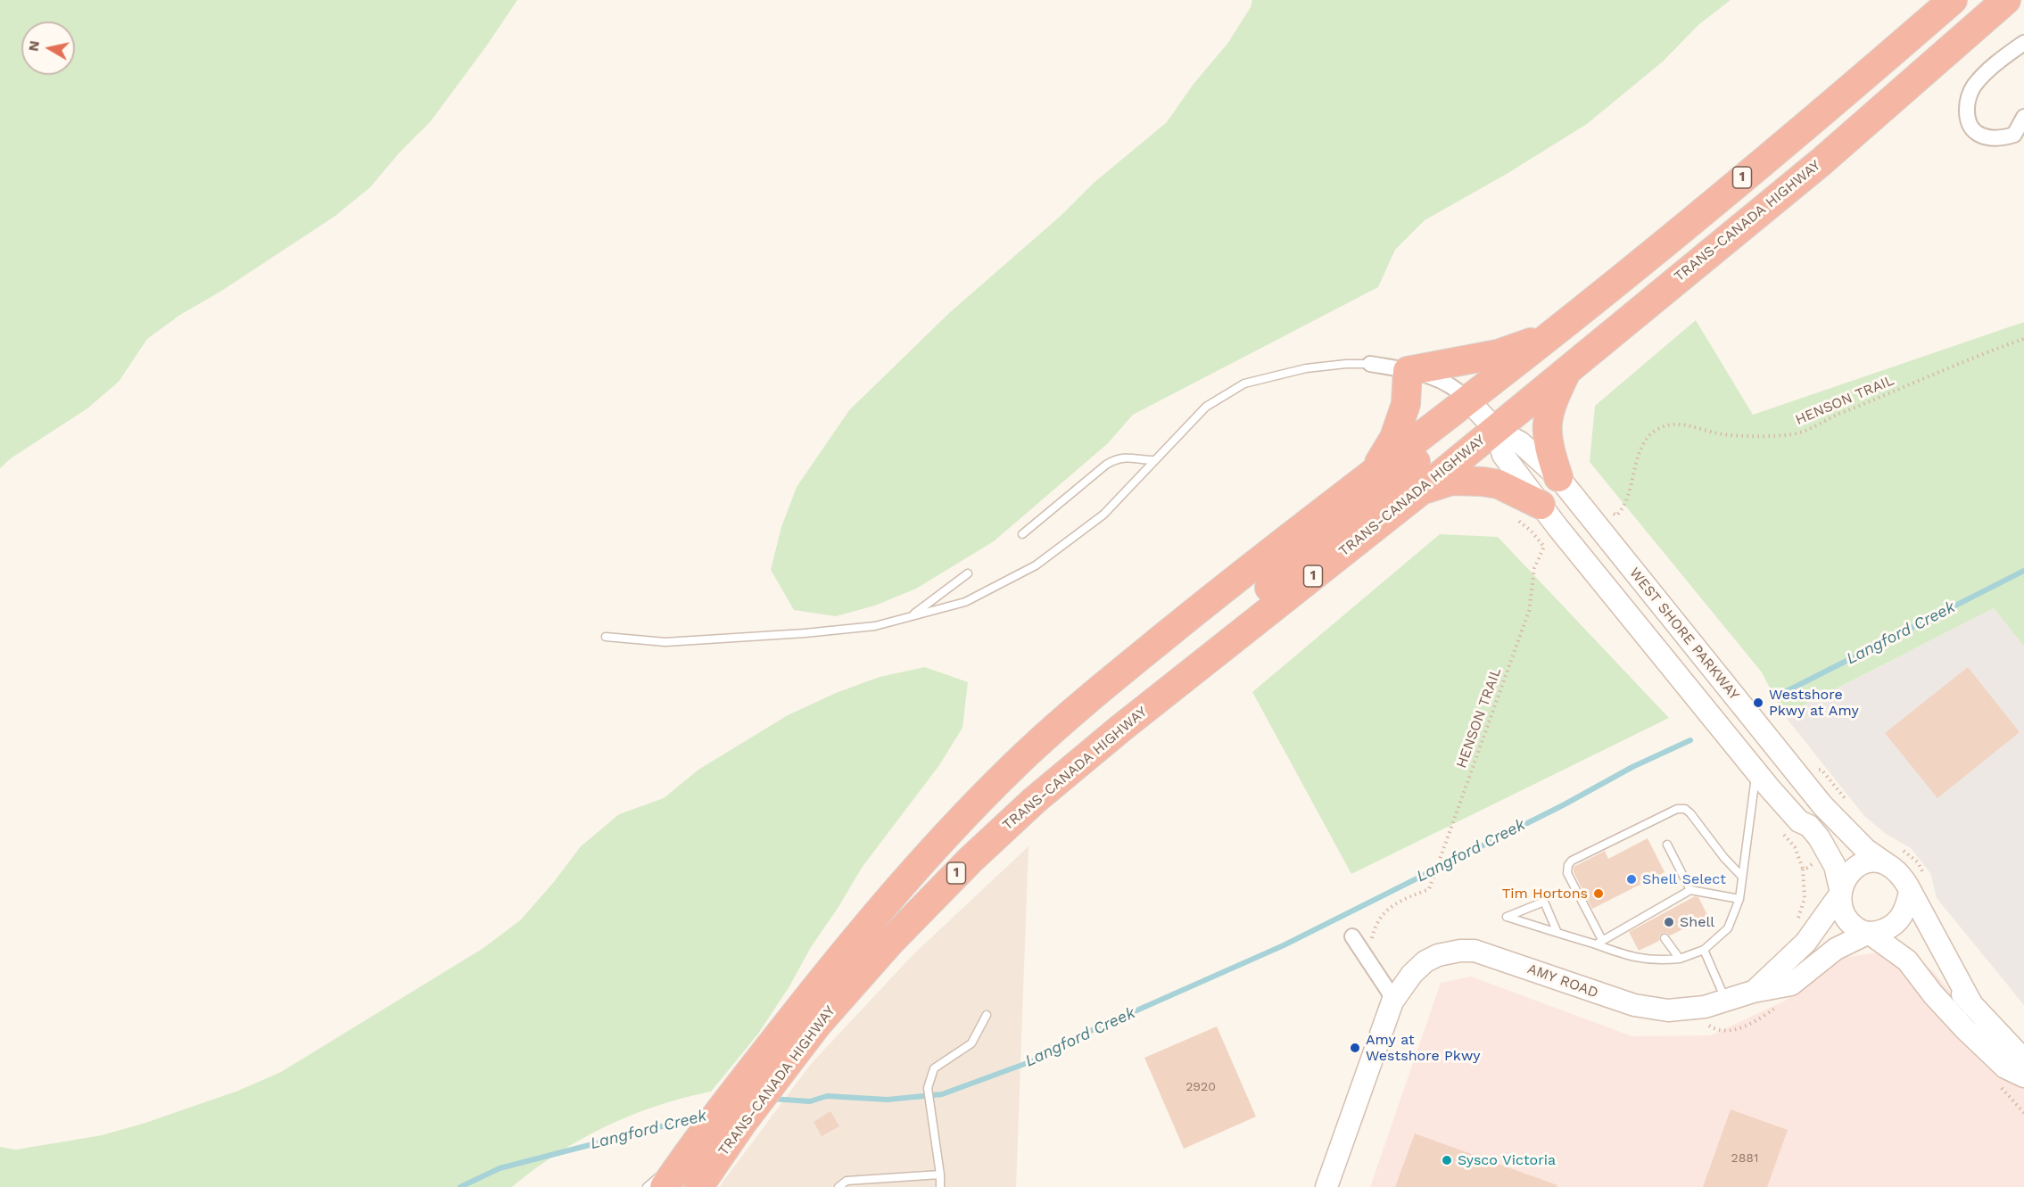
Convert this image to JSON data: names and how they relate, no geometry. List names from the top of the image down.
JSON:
{
  "streets": {
    "highway": ["1", "TRANS-CANADA HIGHWAY"],
    "main road": ["WEST SHORE PARKWAY", "AMY ROAD"],
    "path": ["HENSON TRAIL"]
  },
  "crossings": [
    ["TRANS-CANADA HIGHWAY", "WEST SHORE PARKWAY"],
    ["WEST SHORE PARKWAY", "AMY ROAD"]
  ],
  "water": ["Langford Creek"],
  "places": [
    "Westshore Pkwy at Amy",
    "Shell Select",
    "Tim Hortons",
    "Shell",
    "Amy at Westshore Pkwy",
    "Sysco Victoria"
  ],
  "house_numbers": ["2920", "2881"],
  "north": "left"
}
